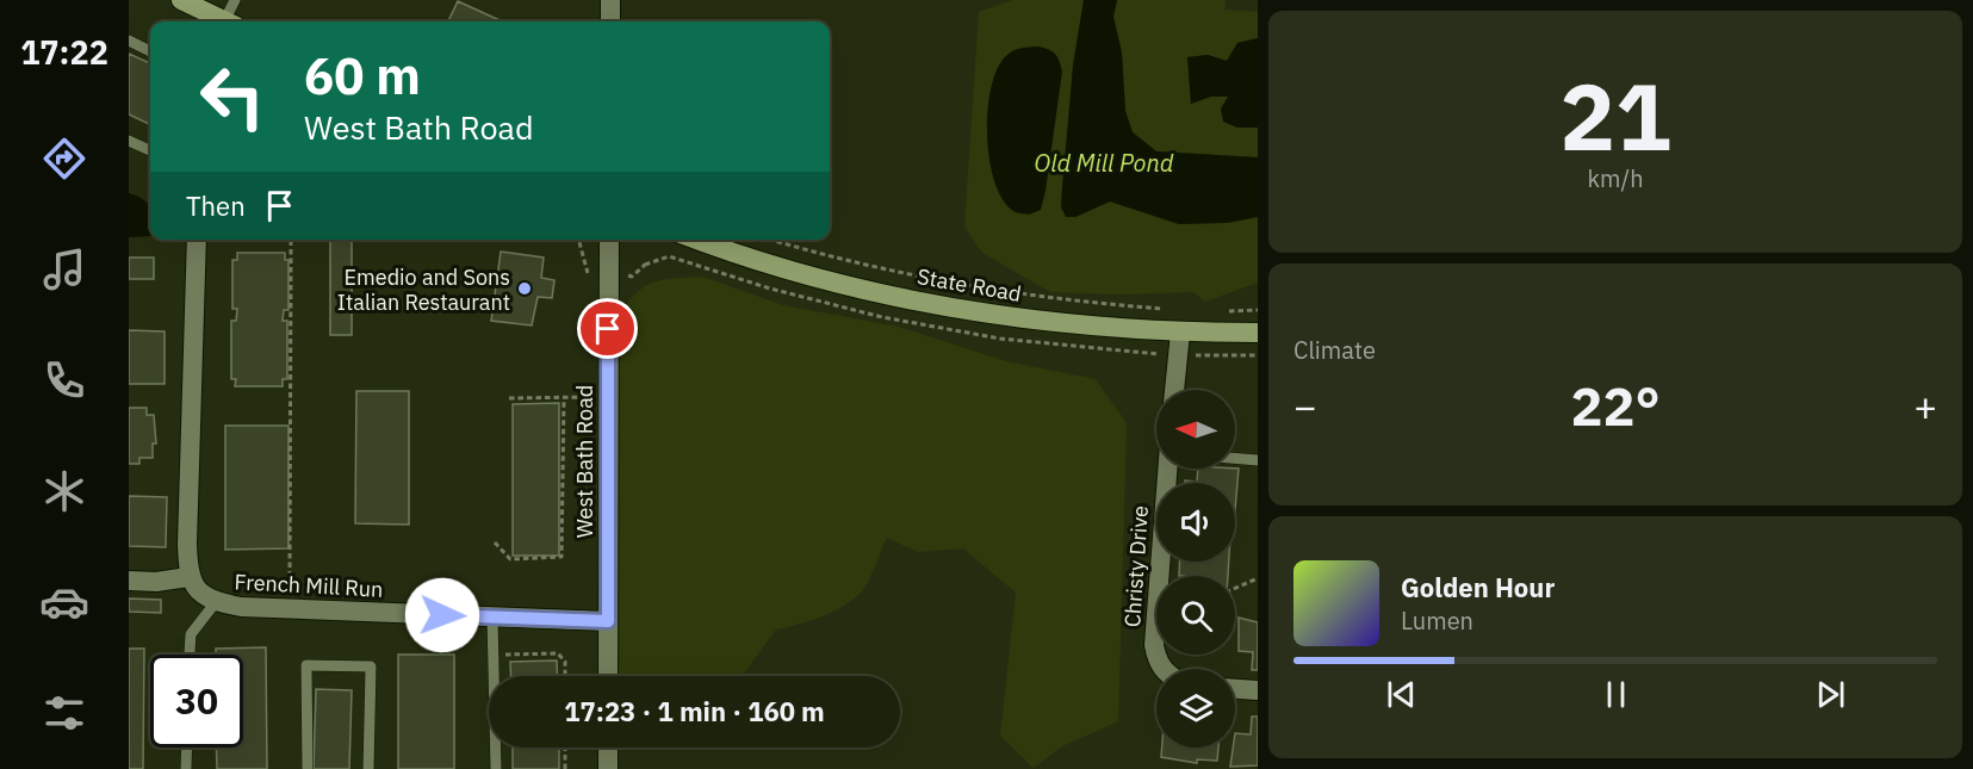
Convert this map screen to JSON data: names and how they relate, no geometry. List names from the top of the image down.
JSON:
{
  "streets": {
    "main road": ["State Road"],
    "street": ["West Bath Road", "Christy Drive", "French Mill Run"]
  },
  "crossings": [
    ["West Bath Road", "French Mill Run"]
  ],
  "water": ["Old Mill Pond"],
  "places": ["Emedio and Sons Italian Restaurant"],
  "north": "left",
  "page": {
    "tabs": "17:22",
    "tile": [
      ["21", "km/h"],
      "Climate"
    ],
    "turn": ["60 m", "West Bath Road"],
    "then": "Then",
    "heat": ["−", "22°", "+"],
    "song": ["Golden Hour", "Lumen"],
    "limit": "30",
    "trip": "17:23 · 1 min · 160 m"
  }
}
